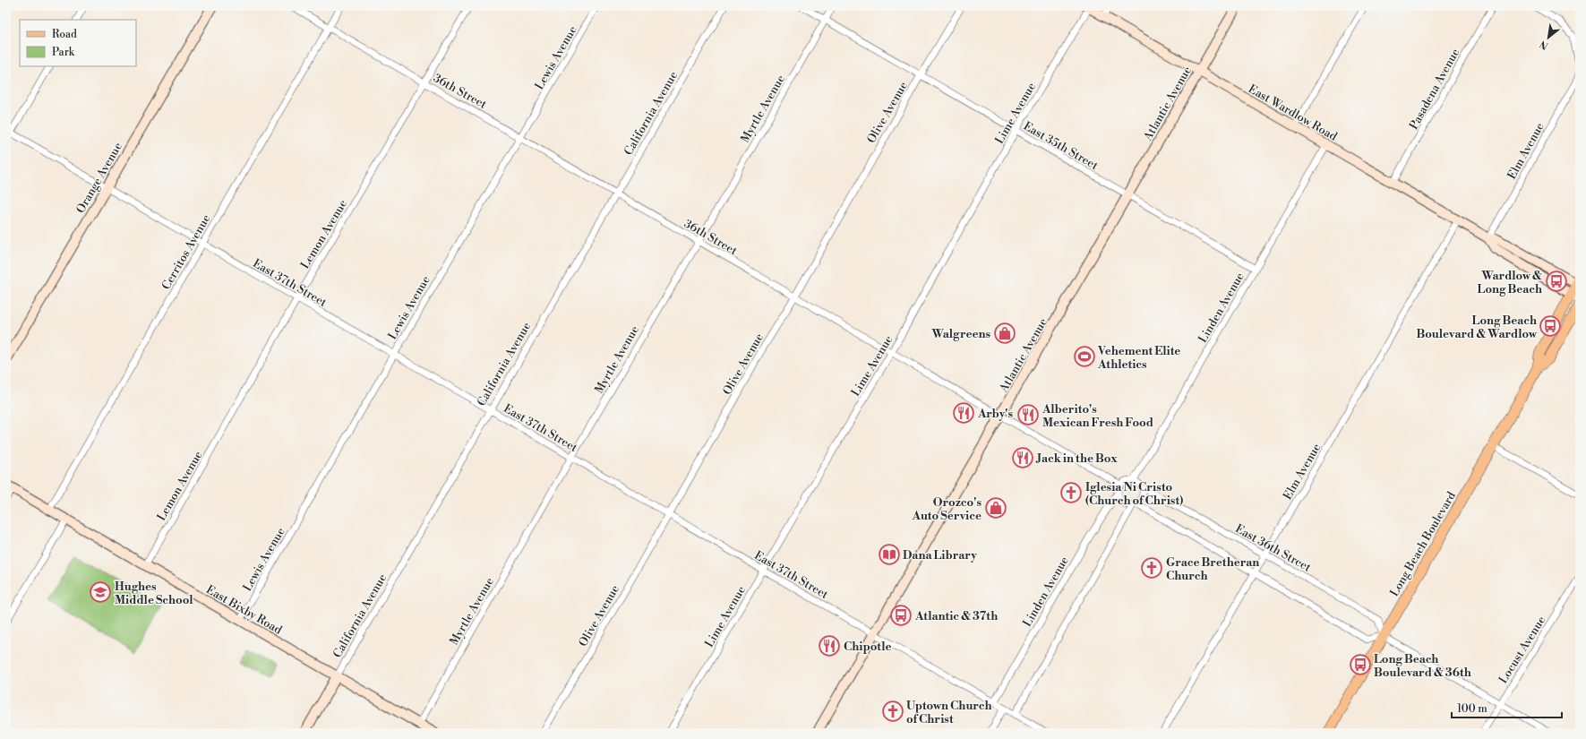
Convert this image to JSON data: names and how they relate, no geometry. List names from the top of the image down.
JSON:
{
  "streets": {
    "main road": [
      "Atlantic Avenue",
      "East Wardlow Road",
      "California Avenue",
      "Orange Avenue",
      "Long Beach Boulevard",
      "East Bixby Road"
    ],
    "street": [
      "Lewis Avenue",
      "Pasadena Avenue",
      "36th Street",
      "Myrtle Avenue",
      "Olive Avenue",
      "Lime Avenue",
      "East 35th Street",
      "Elm Avenue",
      "Lemon Avenue",
      "Cerritos Avenue",
      "East 37th Street",
      "Linden Avenue",
      "East 36th Street",
      "Locust Avenue"
    ]
  },
  "crossings": [
    ["Lewis Avenue", "36th Street"],
    ["Lewis Avenue", "East 37th Street"],
    ["Lewis Avenue", "East Bixby Road"],
    ["Pasadena Avenue", "East Wardlow Road"],
    ["36th Street", "Atlantic Avenue"],
    ["36th Street", "Myrtle Avenue"],
    ["36th Street", "Olive Avenue"],
    ["36th Street", "California Avenue"],
    ["36th Street", "Lime Avenue"],
    ["36th Street", "Lemon Avenue"],
    ["36th Street", "Cerritos Avenue"],
    ["36th Street", "Linden Avenue"],
    ["36th Street", "East 36th Street"],
    ["Atlantic Avenue", "East Wardlow Road"],
    ["Atlantic Avenue", "East 35th Street"],
    ["Atlantic Avenue", "East 37th Street"],
    ["Myrtle Avenue", "East 35th Street"],
    ["Myrtle Avenue", "East 37th Street"],
    ["Myrtle Avenue", "East Bixby Road"],
    ["Olive Avenue", "East 35th Street"],
    ["Olive Avenue", "East 37th Street"],
    ["East Wardlow Road", "Lime Avenue"],
    ["East Wardlow Road", "Elm Avenue"],
    ["East Wardlow Road", "Linden Avenue"],
    ["East Wardlow Road", "Long Beach Boulevard"],
    ["California Avenue", "East 37th Street"],
    ["California Avenue", "East Bixby Road"],
    ["Lime Avenue", "East 35th Street"],
    ["Lime Avenue", "East 37th Street"],
    ["East 35th Street", "Linden Avenue"],
    ["Elm Avenue", "East 36th Street"],
    ["Orange Avenue", "East 37th Street"],
    ["Lemon Avenue", "East 37th Street"],
    ["Lemon Avenue", "East Bixby Road"],
    ["Cerritos Avenue", "East 37th Street"],
    ["Cerritos Avenue", "East Bixby Road"],
    ["East 37th Street", "Linden Avenue"],
    ["Linden Avenue", "East 36th Street"],
    ["Long Beach Boulevard", "East 36th Street"]
  ],
  "places": {
    "bus stop": [
      "Wardlow & Long Beach",
      "Long Beach Boulevard & Wardlow",
      "Atlantic & 37th",
      "Long Beach Boulevard & 36th"
    ],
    "shop": ["Walgreens", "Orozco's Auto Service"],
    "sports": ["Vehement Elite Athletics"],
    "restaurant": [
      "Arby's",
      "Alberito's Mexican Fresh Food",
      "Jack in the Box",
      "Chipotle"
    ],
    "church": ["Iglesia Ni Cristo (Church of Christ)", "Grace Bretheran Church", "Uptown Church of Christ"],
    "library": ["Dana Library"],
    "school or university": ["Hughes Middle School"]
  },
  "legend": ["Road", "Park"],
  "scale_bar": "100 m",
  "north": "bottom left"
}
